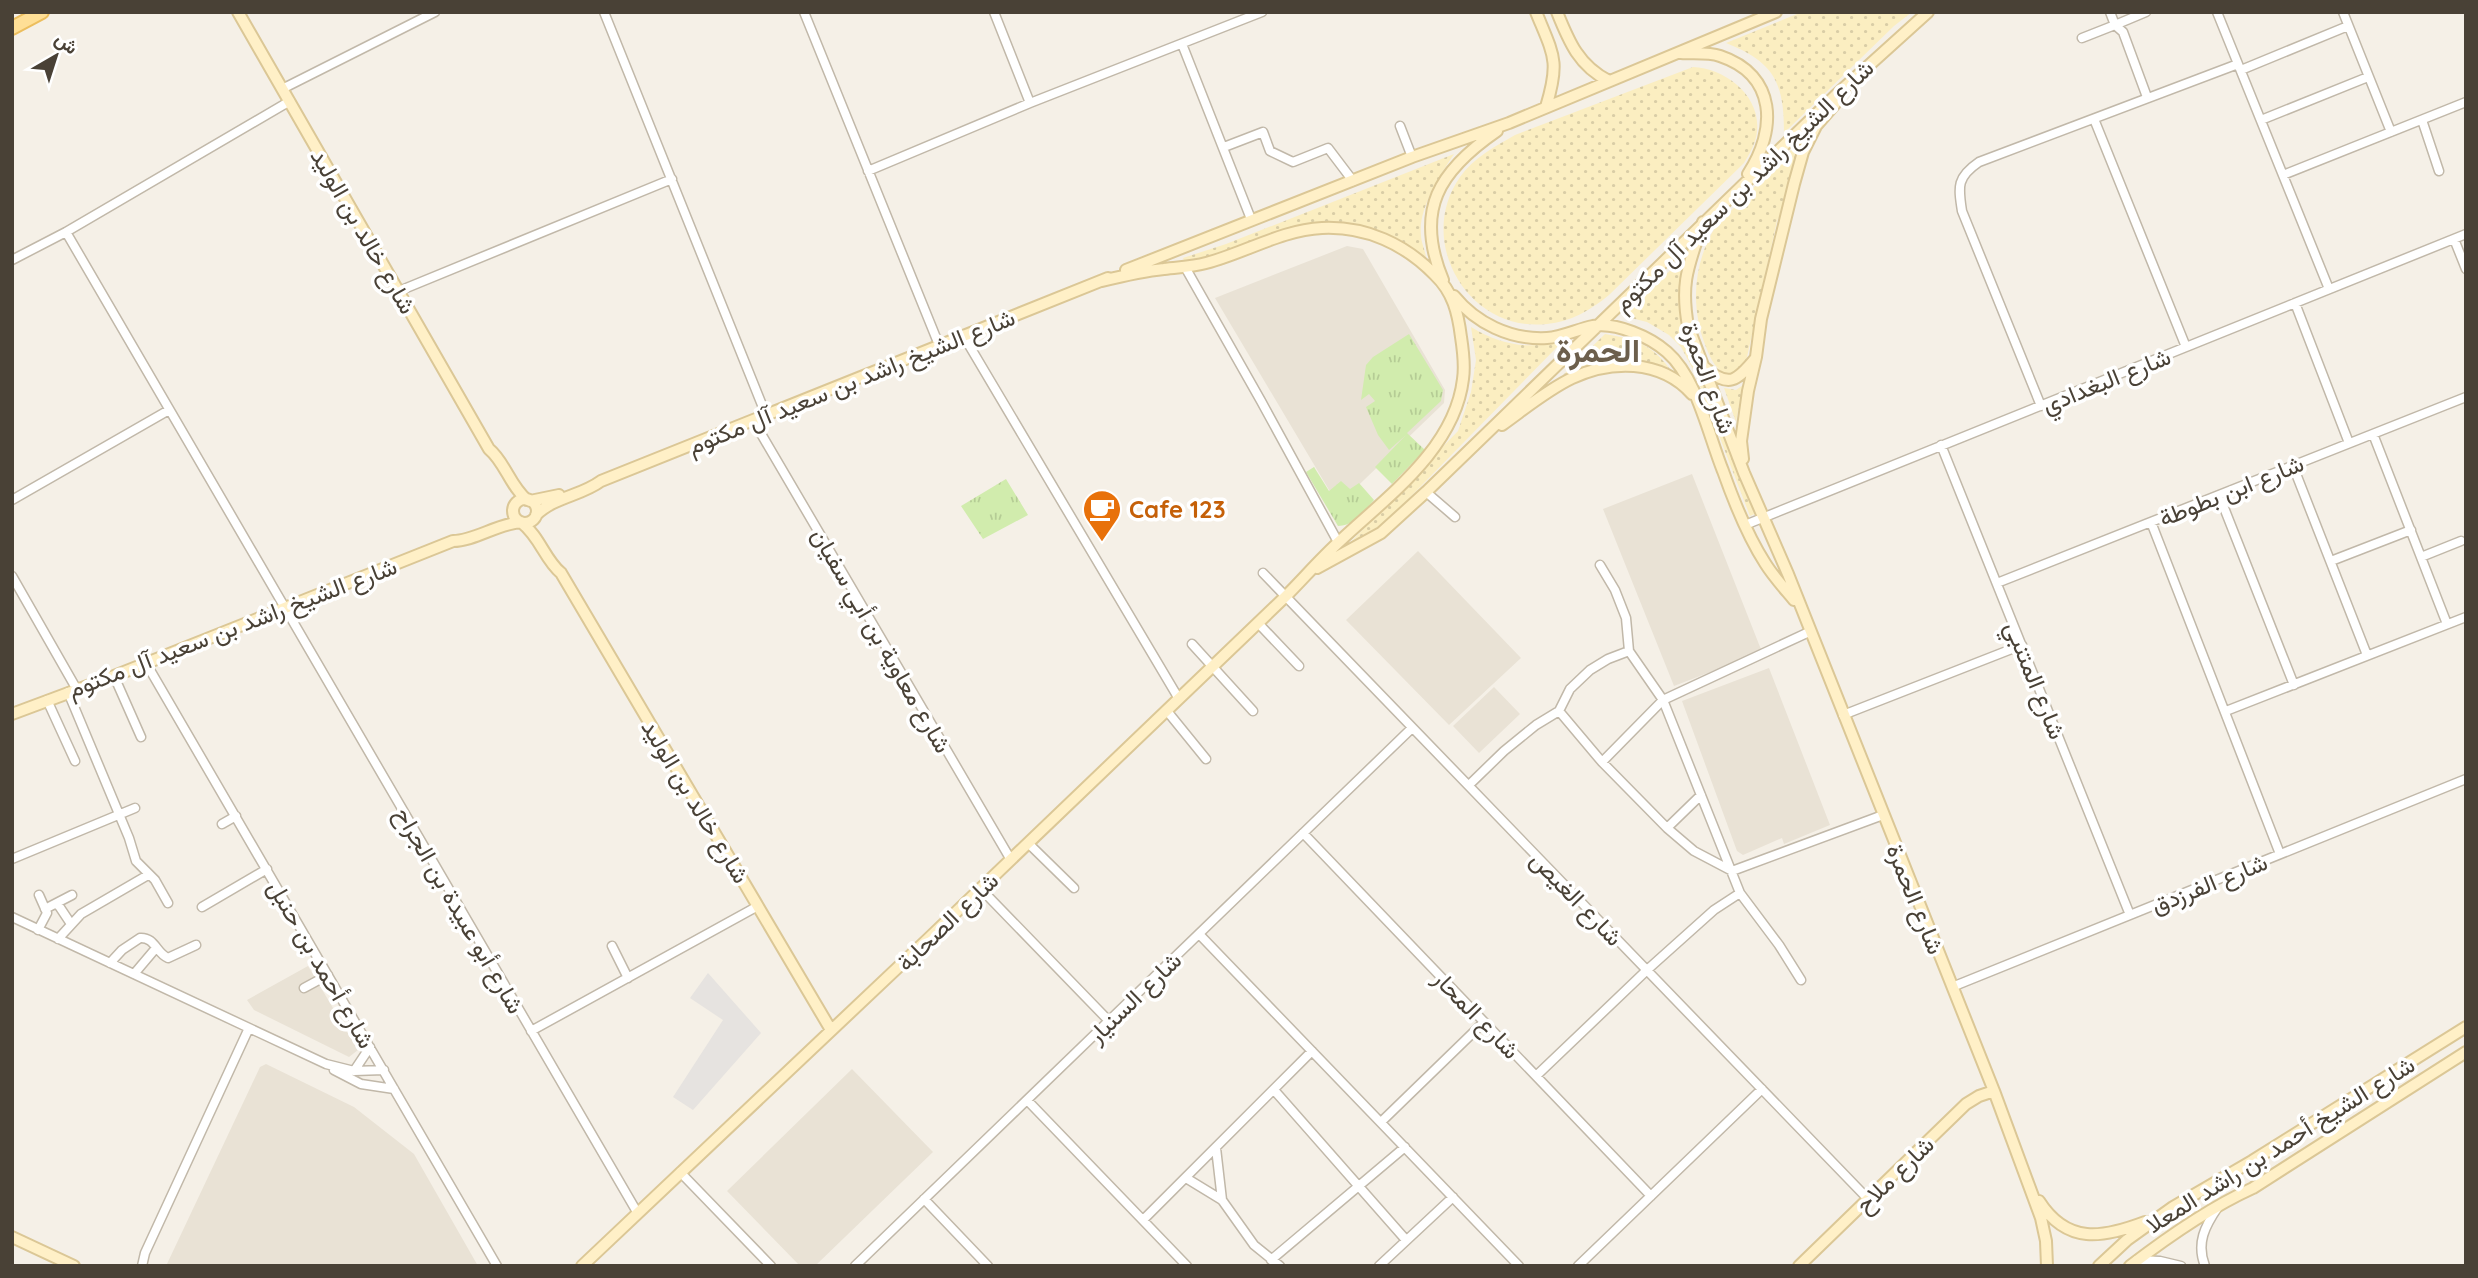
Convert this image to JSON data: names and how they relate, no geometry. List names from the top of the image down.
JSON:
{
  "streets": {
    "street": [
      "شارع الشيخ راشد بن سعيد آل مكتوم",
      "شارع خالد بن الوليد",
      "شارع الحمرة",
      "شارع البغدادي",
      "شارع ابن بطوطة",
      "شارع معاوية بن أبي سفيان",
      "شارع المتنبي",
      "شارع الفرزدق",
      "شارع الغيص",
      "شارع أبو عبيدة بن الجراح",
      "شارع الصحابة",
      "شارع أحمد بن حنبل",
      "شارع السنيار",
      "شارع المحار",
      "شارع الشيخ أحمد بن راشد المعلا",
      "شارع ملاح"
    ]
  },
  "crossings": [
    ["شارع الشيخ راشد بن سعيد آل مكتوم", "شارع خالد بن الوليد"],
    ["شارع الشيخ راشد بن سعيد آل مكتوم", "شارع الحمرة"],
    ["شارع الشيخ راشد بن سعيد آل مكتوم", "شارع معاوية بن أبي سفيان"],
    ["شارع الشيخ راشد بن سعيد آل مكتوم", "شارع أبو عبيدة بن الجراح"],
    ["شارع الشيخ راشد بن سعيد آل مكتوم", "شارع الصحابة"],
    ["شارع الشيخ راشد بن سعيد آل مكتوم", "شارع أحمد بن حنبل"],
    ["شارع خالد بن الوليد", "شارع الصحابة"],
    ["شارع الحمرة", "شارع البغدادي"],
    ["شارع الحمرة", "شارع الفرزدق"],
    ["شارع الحمرة", "شارع الشيخ أحمد بن راشد المعلا"],
    ["شارع الحمرة", "شارع ملاح"],
    ["شارع البغدادي", "شارع المتنبي"],
    ["شارع ابن بطوطة", "شارع المتنبي"],
    ["شارع معاوية بن أبي سفيان", "شارع الصحابة"],
    ["شارع المتنبي", "شارع الفرزدق"],
    ["شارع الغيص", "شارع الصحابة"],
    ["شارع الغيص", "شارع السنيار"],
    ["شارع الغيص", "شارع ملاح"],
    ["شارع أبو عبيدة بن الجراح", "شارع الصحابة"],
    ["شارع السنيار", "شارع المحار"]
  ],
  "districts": ["الحمرة"],
  "places": {
    "cafe": ["Cafe 123"]
  },
  "north": "top right"
}
